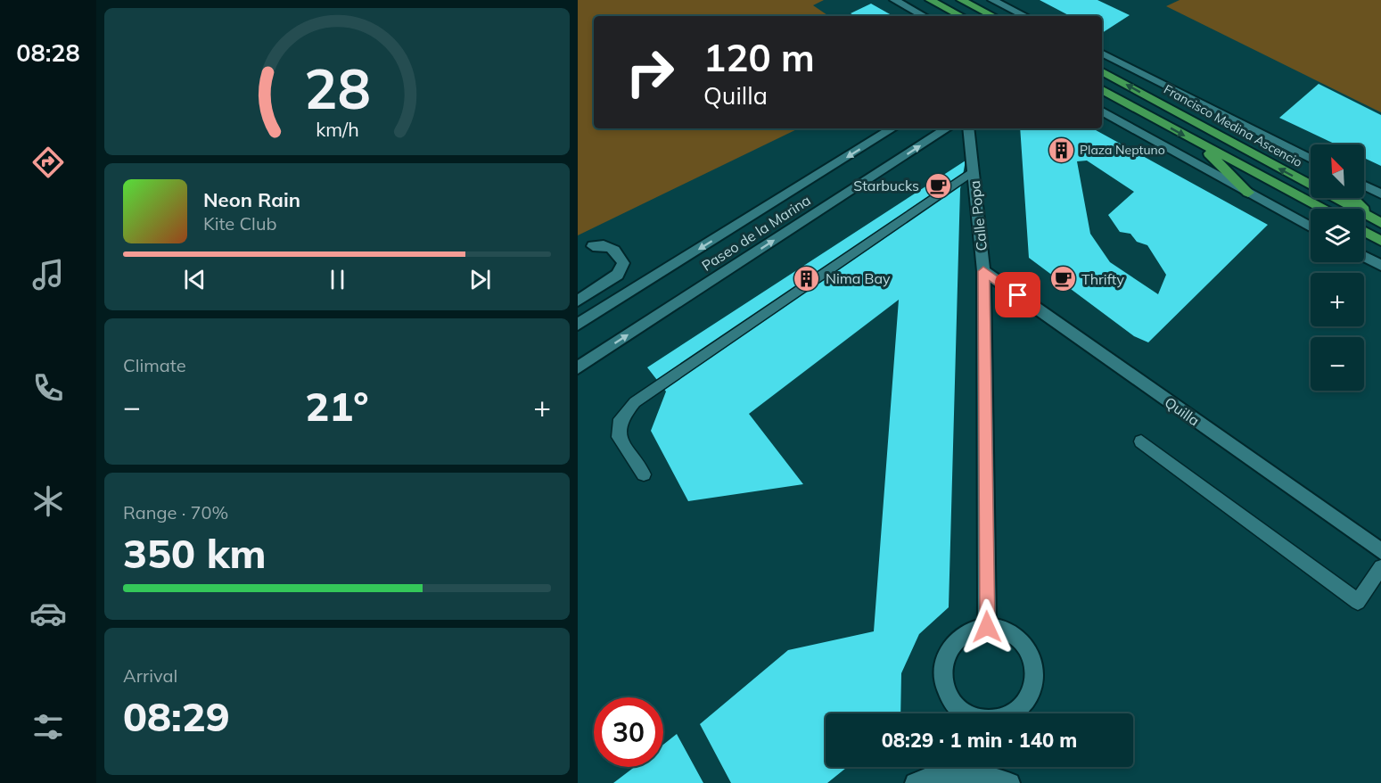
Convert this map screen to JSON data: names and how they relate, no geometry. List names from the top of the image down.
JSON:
{
  "streets": {
    "highway": ["Francisco Medina Ascencio"],
    "street": ["Calle Popa", "Paseo de la Marina", "Quilla"]
  },
  "crossings": [
    ["Calle Popa", "Quilla"]
  ],
  "places": {
    "building": ["Plaza Neptuno", "Nima Bay"],
    "cafe": ["Starbucks", "Thrifty"]
  },
  "north": "top left",
  "page": {
    "tabs": "08:28",
    "turn": ["120 m", "Quilla"],
    "map_buttons": ["+", "−"],
    "song": ["Neon Rain", "Kite Club"],
    "tile": [
      "Climate",
      ["Range · 70%", "350 km"],
      ["Arrival", "08:29"]
    ],
    "heat": ["−", "21°", "+"],
    "limit": "30",
    "trip": "08:29 · 1 min · 140 m",
    "gauge": ["28", "km/h"]
  }
}
